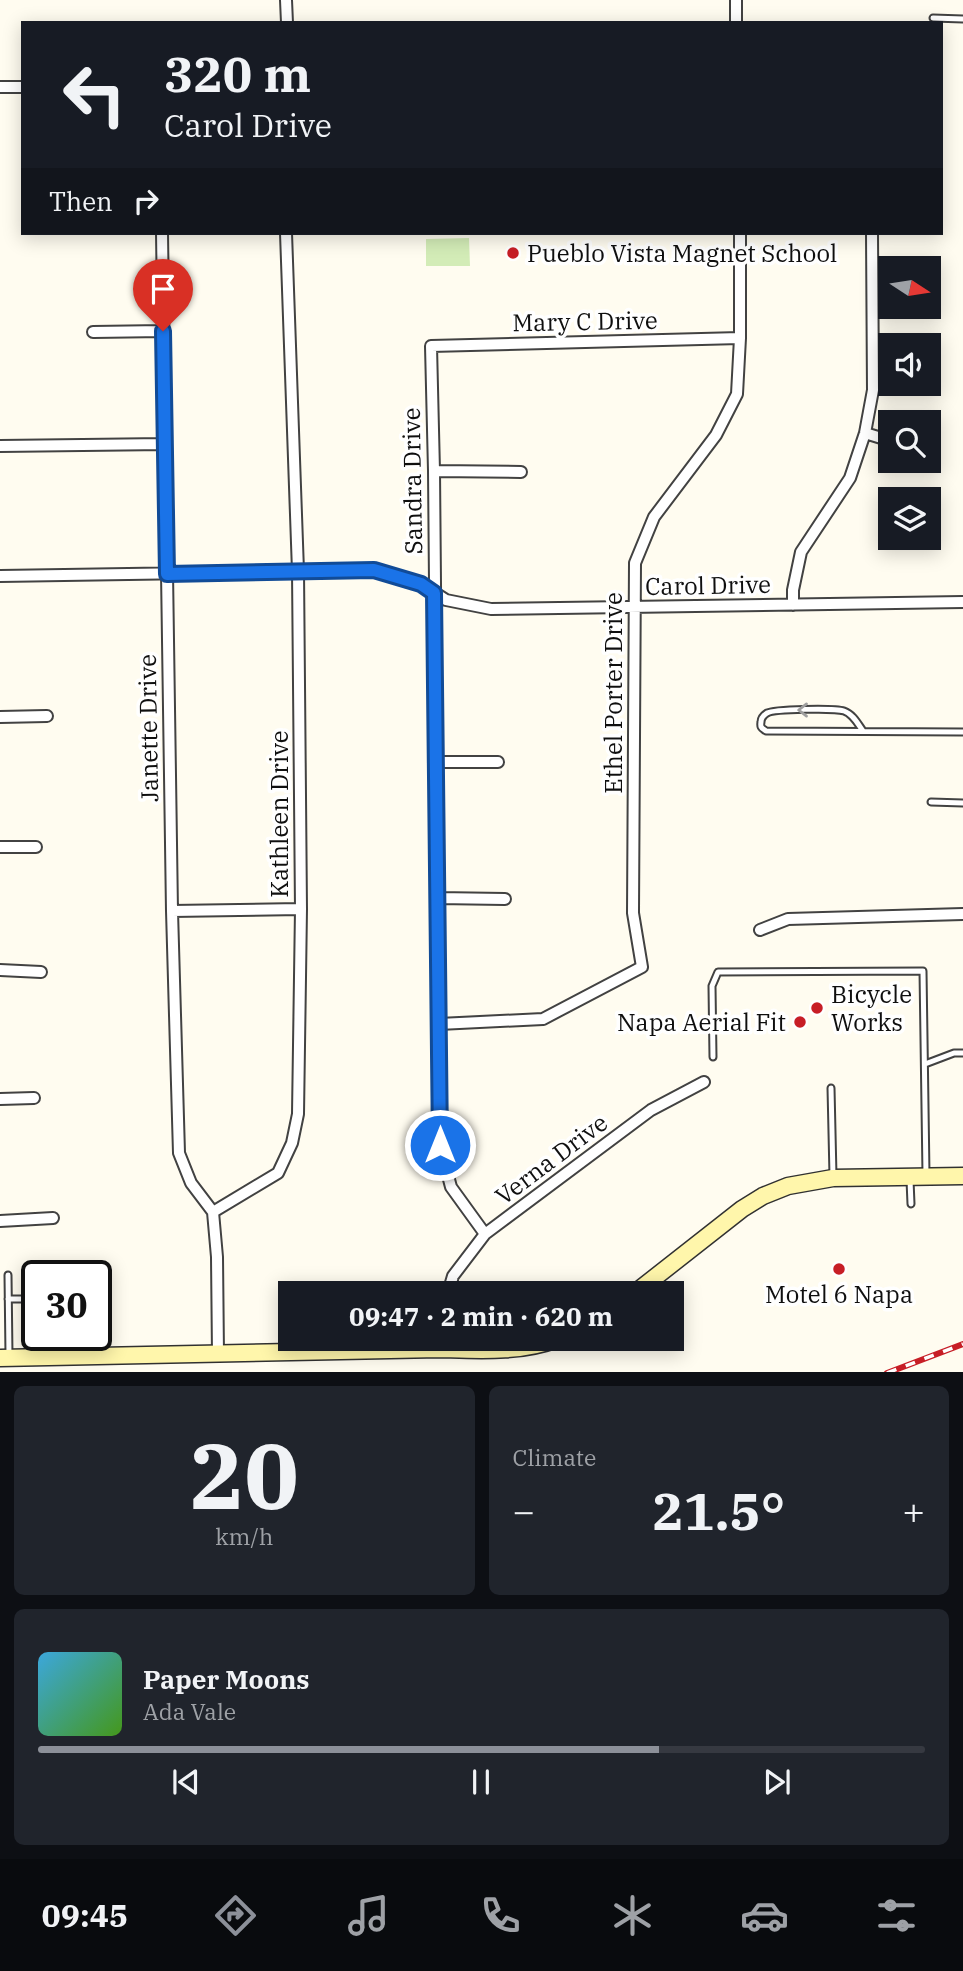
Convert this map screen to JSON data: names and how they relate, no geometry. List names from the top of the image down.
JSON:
{
  "streets": {
    "street": [
      "Mary C Drive",
      "Sandra Drive",
      "Carol Drive",
      "Ethel Porter Drive",
      "Janette Drive",
      "Kathleen Drive",
      "Verna Drive"
    ]
  },
  "crossings": [
    ["Mary C Drive", "Sandra Drive"],
    ["Mary C Drive", "Ethel Porter Drive"],
    ["Sandra Drive", "Carol Drive"],
    ["Sandra Drive", "Ethel Porter Drive"],
    ["Sandra Drive", "Verna Drive"],
    ["Carol Drive", "Ethel Porter Drive"],
    ["Carol Drive", "Janette Drive"],
    ["Carol Drive", "Kathleen Drive"],
    ["Janette Drive", "Kathleen Drive"]
  ],
  "places": [
    "Pueblo Vista Magnet School",
    "Bicycle Works",
    "Napa Aerial Fit",
    "Motel 6 Napa"
  ],
  "north": "right",
  "page": {
    "turn": ["320 m", "Carol Drive"],
    "then": "Then",
    "limit": "30",
    "trip": "09:47 · 2 min · 620 m",
    "tile": [
      ["20", "km/h"],
      "Climate"
    ],
    "heat": ["−", "21.5°", "+"],
    "song": ["Paper Moons", "Ada Vale"],
    "tabs": "09:45"
  }
}
